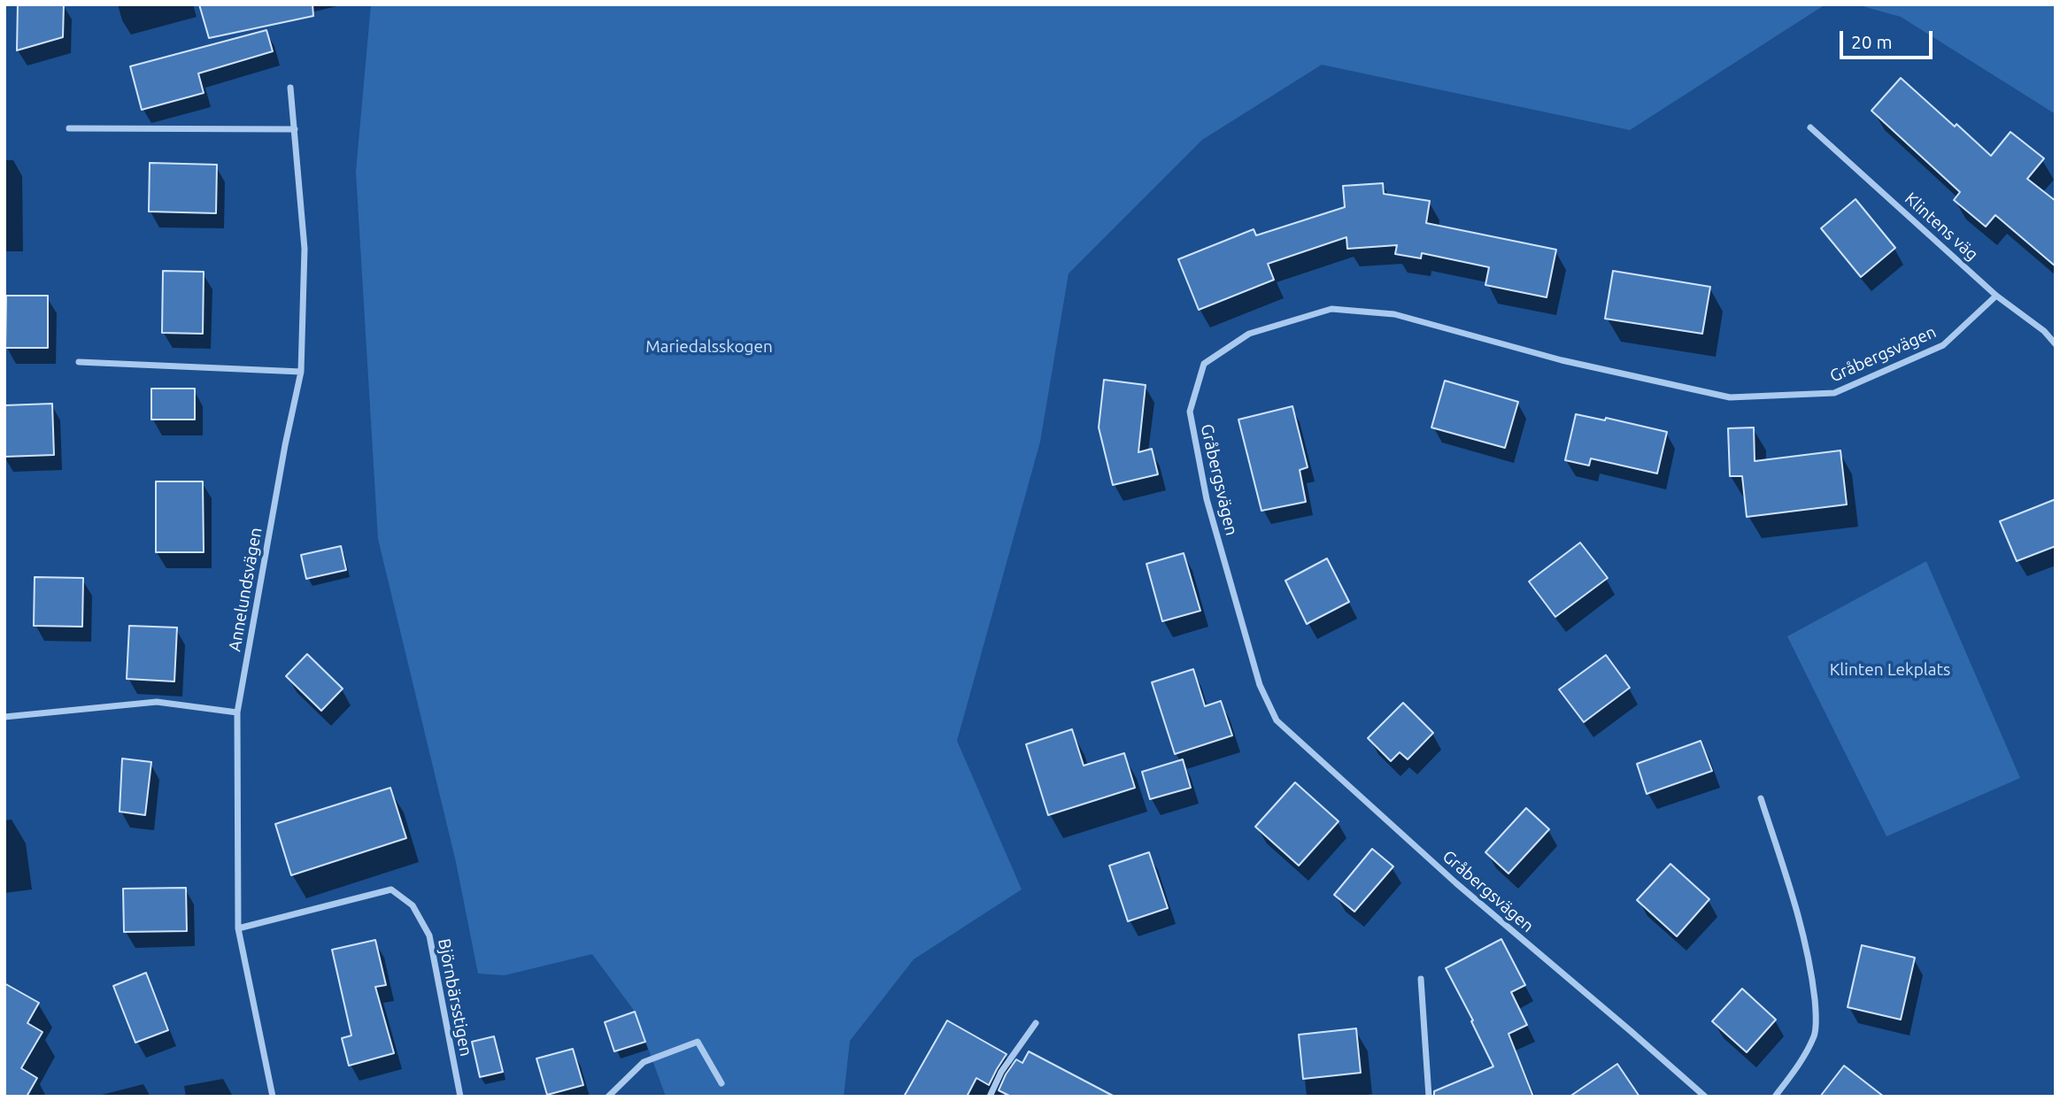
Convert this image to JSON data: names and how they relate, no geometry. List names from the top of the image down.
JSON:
{
  "streets": {
    "street": [
      "Klintens väg",
      "Gråbergsvägen",
      "Annelundsvägen",
      "Björnbärsstigen"
    ]
  },
  "crossings": [
    ["Klintens väg", "Gråbergsvägen"],
    ["Annelundsvägen", "Björnbärsstigen"]
  ],
  "parks": ["Mariedalsskogen", "Klinten Lekplats"],
  "scale_bar": "20 m"
}
